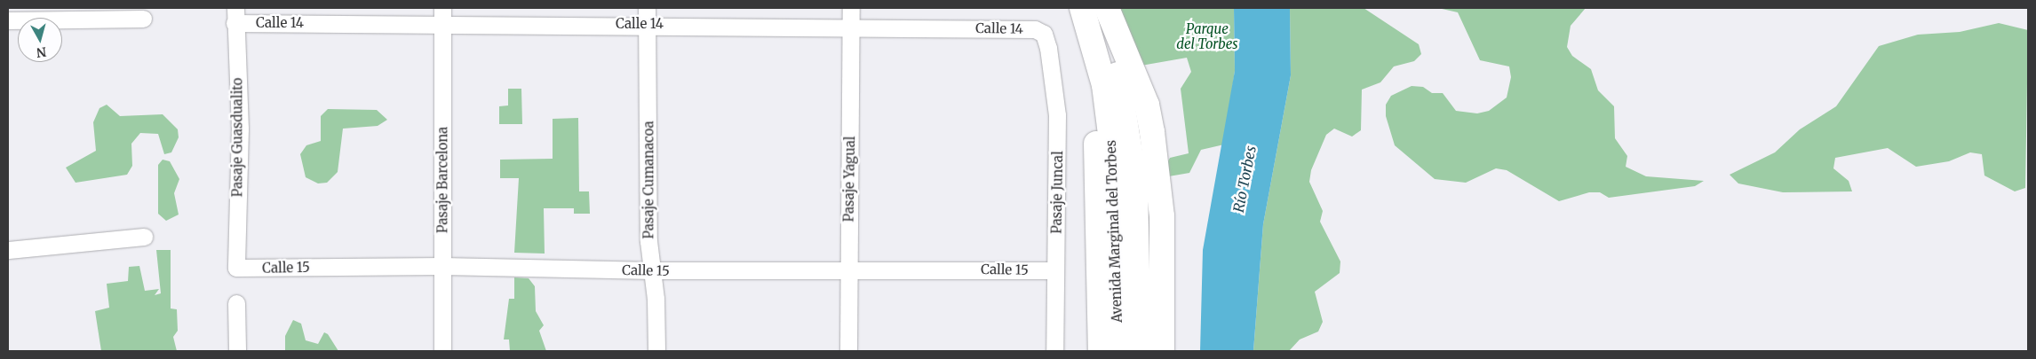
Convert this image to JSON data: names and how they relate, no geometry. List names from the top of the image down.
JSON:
{
  "streets": {
    "highway": ["Avenida Marginal del Torbes"],
    "street": [
      "Calle 14",
      "Pasaje Guasdualito",
      "Pasaje Yagual",
      "Pasaje Barcelona",
      "Pasaje Cumanacoa",
      "Pasaje Juncal",
      "Calle 15"
    ]
  },
  "crossings": [
    ["Calle 14", "Pasaje Guasdualito"],
    ["Calle 14", "Pasaje Yagual"],
    ["Calle 14", "Pasaje Barcelona"],
    ["Calle 14", "Pasaje Cumanacoa"],
    ["Calle 14", "Pasaje Juncal"],
    ["Pasaje Guasdualito", "Calle 15"],
    ["Pasaje Yagual", "Calle 15"],
    ["Pasaje Barcelona", "Calle 15"],
    ["Pasaje Cumanacoa", "Calle 15"],
    ["Pasaje Juncal", "Calle 15"]
  ],
  "water": ["Río Torbes"],
  "parks": ["Parque del Torbes"],
  "north": "bottom"
}
